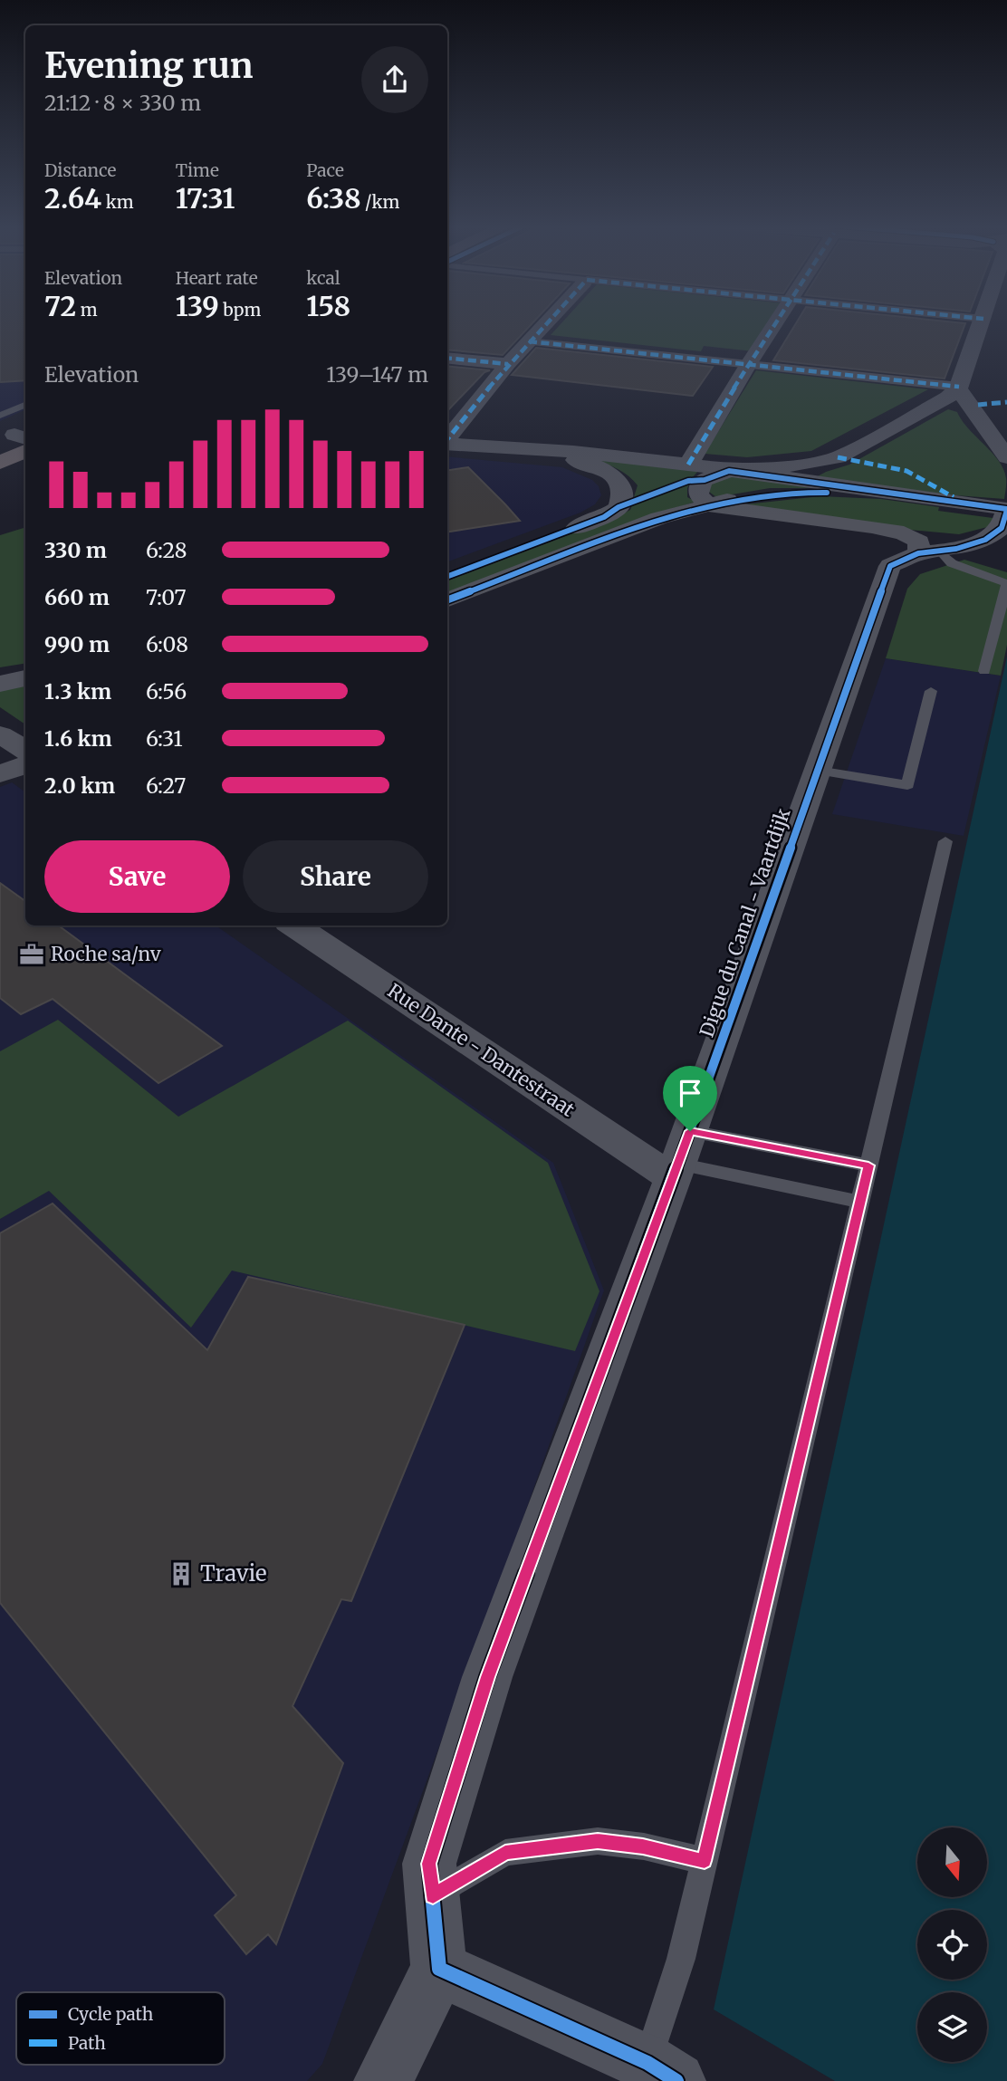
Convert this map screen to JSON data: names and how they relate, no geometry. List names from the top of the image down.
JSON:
{
  "streets": {
    "street": ["Digue du Canal - Vaartdijk", "Rue Dante - Dantestraat"]
  },
  "crossings": [
    ["Digue du Canal - Vaartdijk", "Rue Dante - Dantestraat"]
  ],
  "places": {
    "office": ["Roche sa/nv"],
    "building": ["Travie"]
  },
  "legend": ["Cycle path", "Path"],
  "north": "bottom",
  "page": {
    "heading": ["Evening run", "21:12 · 8 × 330 m"],
    "stats": [
      ["Distance", "2.64 km"],
      ["Time", "17:31"],
      ["Pace", "6:38 /km"],
      ["Elevation", "72 m"],
      ["Heart rate", "139 bpm"],
      ["kcal", "158"]
    ],
    "chart": ["Elevation", "139–147 m"],
    "list": [
      {
        "name": "330 m",
        "note": "6:28"
      },
      {
        "name": "660 m",
        "note": "7:07"
      },
      {
        "name": "990 m",
        "note": "6:08"
      },
      {
        "name": "1.3 km",
        "note": "6:56"
      },
      {
        "name": "1.6 km",
        "note": "6:31"
      },
      {
        "name": "2.0 km",
        "note": "6:27"
      }
    ],
    "buttons": ["Save", "Share"]
  }
}
